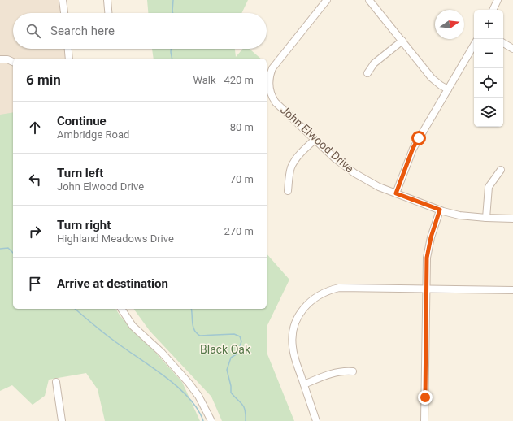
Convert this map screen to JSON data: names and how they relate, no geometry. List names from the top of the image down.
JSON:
{
  "streets": {
    "street": ["John Elwood Drive"]
  },
  "parks": ["Black Oak"],
  "north": "right",
  "page": {
    "map_buttons": ["+", "−"],
    "search": "Search here",
    "heading": ["6 min", "Walk · 420 m"],
    "list": [
      ["Continue", "Ambridge Road", "80 m"],
      ["Turn left", "John Elwood Drive", "70 m"],
      ["Turn right", "Highland Meadows Drive", "270 m"],
      "Arrive at destination"
    ]
  }
}
